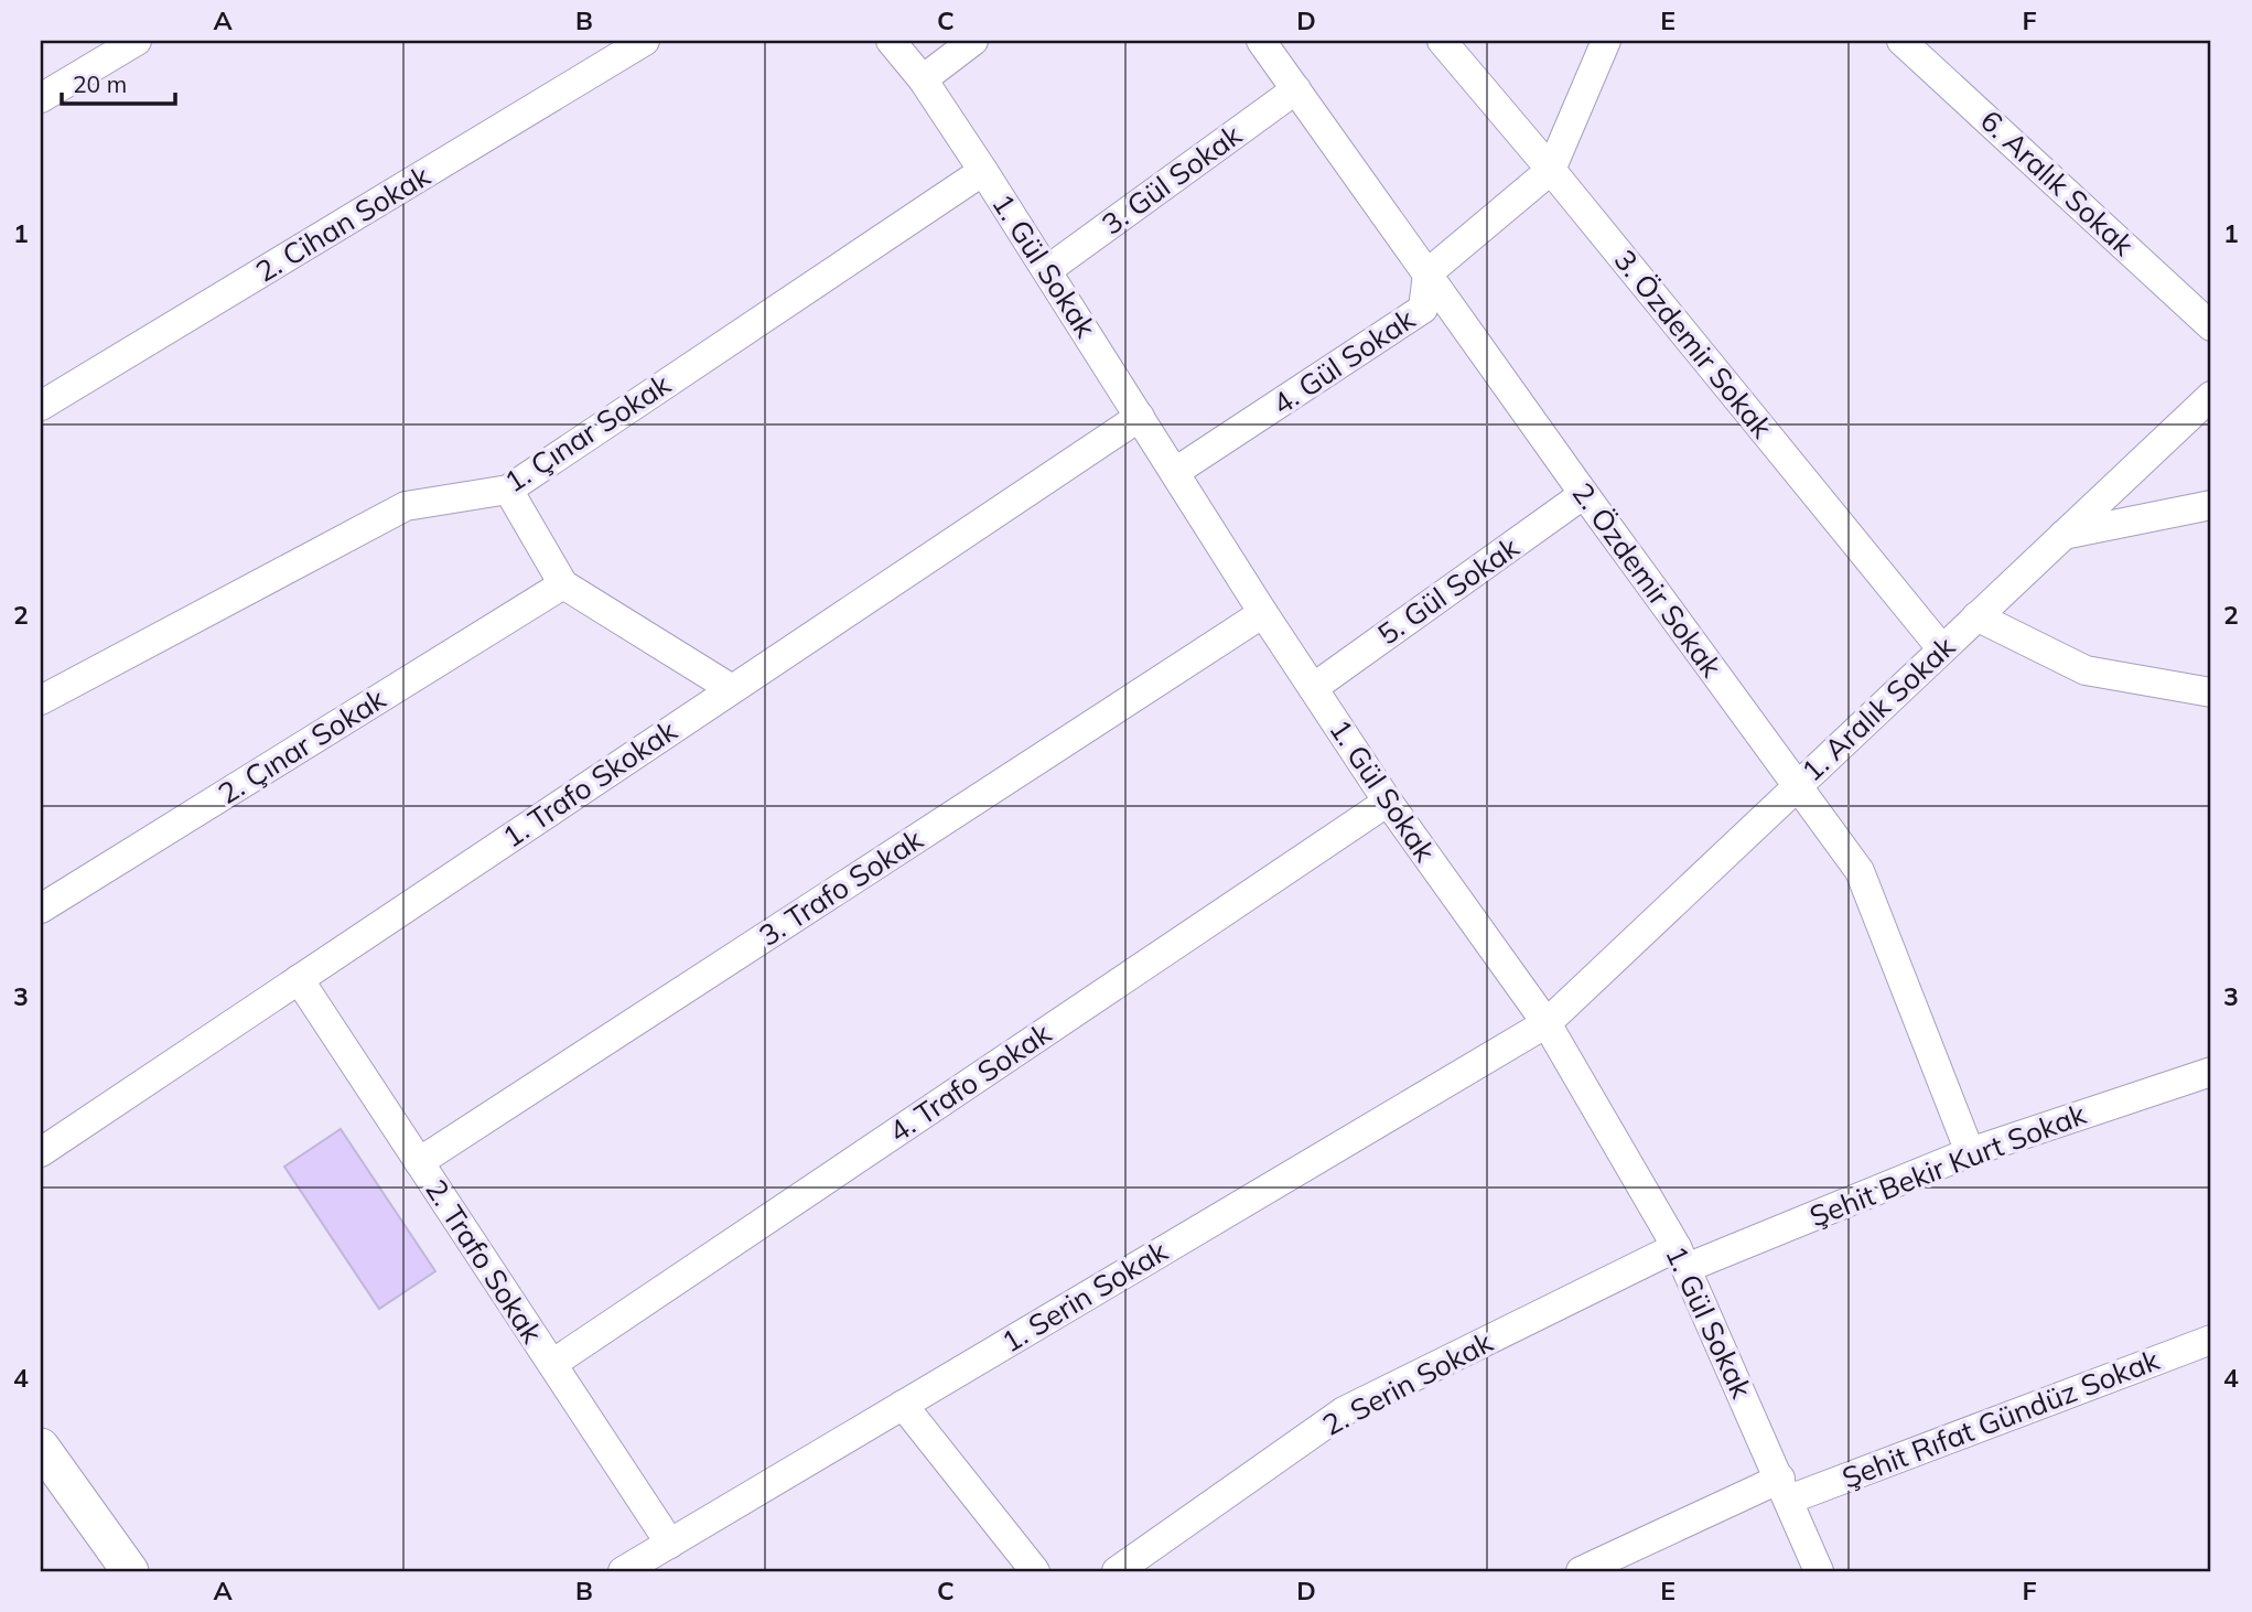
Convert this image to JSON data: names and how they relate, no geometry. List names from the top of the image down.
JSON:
{
  "streets": {
    "street": [
      "3. Gül Sokak",
      "6. Aralık Sokak",
      "2. Cihan Sokak",
      "1. Gül Sokak",
      "3. Özdemir Sokak",
      "4. Gül Sokak",
      "1. Çınar Sokak",
      "2. Özdemir Sokak",
      "5. Gül Sokak",
      "1. Aralık Sokak",
      "2. Çınar Sokak",
      "1. Trafo Skokak",
      "3. Trafo Sokak",
      "4. Trafo Sokak",
      "Şehit Bekir Kurt Sokak",
      "2. Trafo Sokak",
      "1. Serin Sokak",
      "2. Serin Sokak",
      "Şehit Rıfat Gündüz Sokak"
    ]
  },
  "crossings": [
    ["3. Gül Sokak", "1. Gül Sokak"],
    ["3. Gül Sokak", "2. Özdemir Sokak"],
    ["1. Gül Sokak", "4. Gül Sokak"],
    ["1. Gül Sokak", "1. Çınar Sokak"],
    ["1. Gül Sokak", "5. Gül Sokak"],
    ["1. Gül Sokak", "1. Aralık Sokak"],
    ["1. Gül Sokak", "1. Trafo Skokak"],
    ["1. Gül Sokak", "3. Trafo Sokak"],
    ["1. Gül Sokak", "4. Trafo Sokak"],
    ["1. Gül Sokak", "Şehit Bekir Kurt Sokak"],
    ["1. Gül Sokak", "1. Serin Sokak"],
    ["1. Gül Sokak", "2. Serin Sokak"],
    ["1. Gül Sokak", "Şehit Rıfat Gündüz Sokak"],
    ["3. Özdemir Sokak", "4. Gül Sokak"],
    ["3. Özdemir Sokak", "1. Aralık Sokak"],
    ["4. Gül Sokak", "2. Özdemir Sokak"],
    ["2. Özdemir Sokak", "5. Gül Sokak"],
    ["2. Özdemir Sokak", "1. Aralık Sokak"],
    ["2. Özdemir Sokak", "Şehit Bekir Kurt Sokak"],
    ["1. Aralık Sokak", "1. Serin Sokak"],
    ["1. Trafo Skokak", "2. Trafo Sokak"],
    ["3. Trafo Sokak", "2. Trafo Sokak"],
    ["4. Trafo Sokak", "2. Trafo Sokak"],
    ["Şehit Bekir Kurt Sokak", "2. Serin Sokak"],
    ["2. Trafo Sokak", "1. Serin Sokak"]
  ],
  "scale_bar": "20 m",
  "grid": {
    "columns": [
      "A",
      "B",
      "C",
      "D",
      "E",
      "F"
    ],
    "rows": [
      "1",
      "2",
      "3",
      "4"
    ]
  }
}
